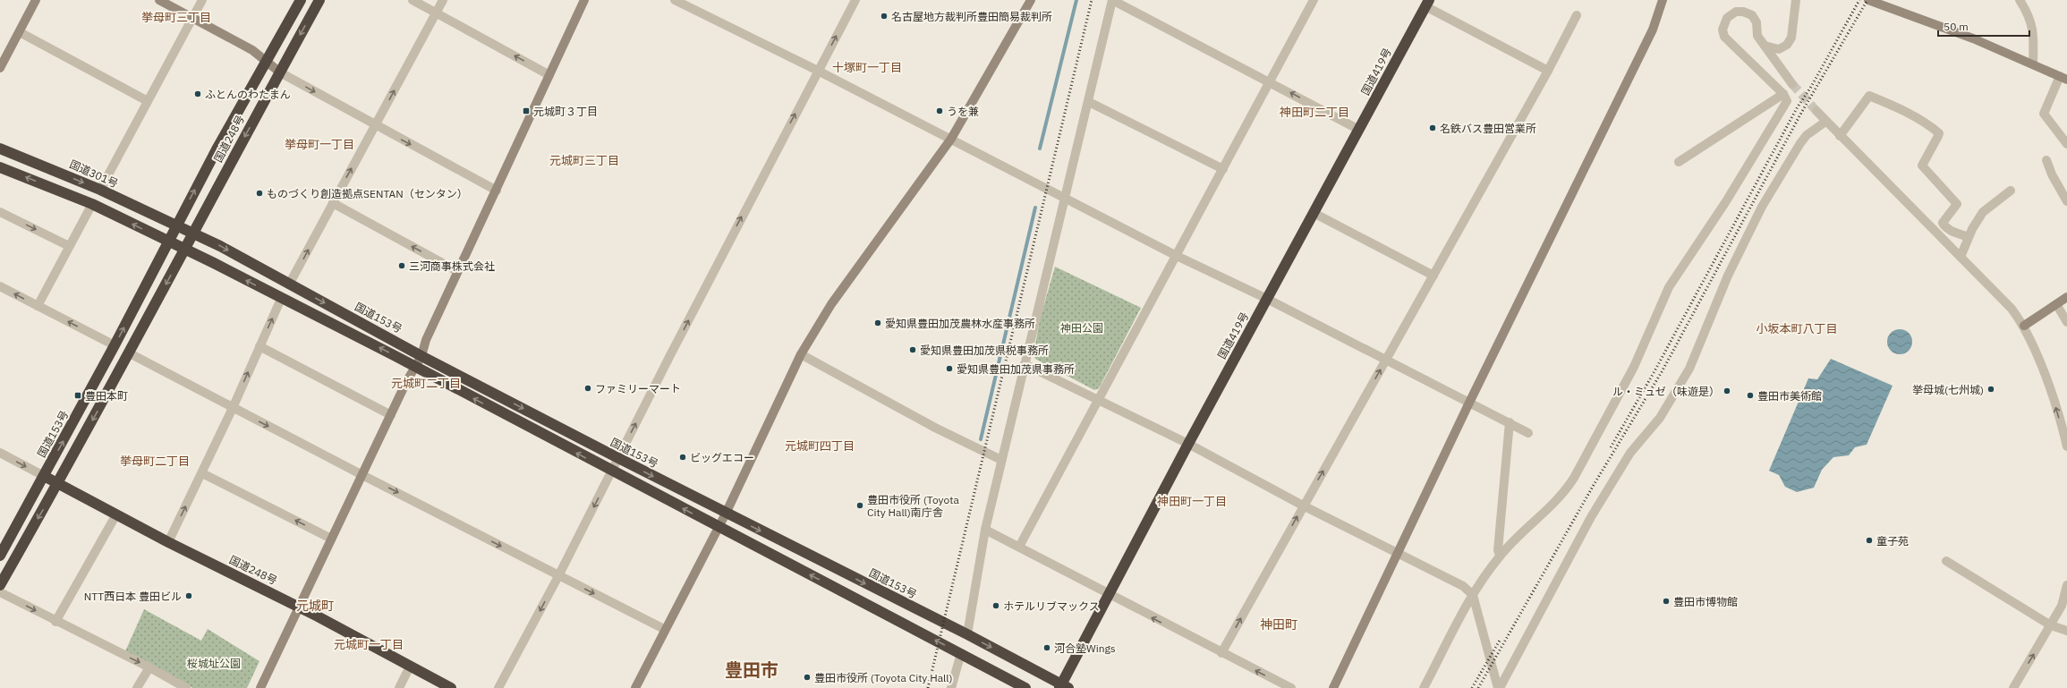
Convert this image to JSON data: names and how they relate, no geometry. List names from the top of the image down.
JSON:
{
  "streets": {
    "highway": [
      "国道419号",
      "国道248号",
      "国道301号",
      "国道153号"
    ]
  },
  "crossings": [
    ["国道419号", "国道153号"],
    ["国道248号", "国道301号"],
    ["国道248号", "国道153号"],
    ["国道301号", "国道153号"]
  ],
  "districts": [
    "挙母町三丁目",
    "十塚町一丁目",
    "神田町二丁目",
    "挙母町一丁目",
    "元城町三丁目",
    "小坂本町八丁目",
    "元城町二丁目",
    "元城町四丁目",
    "挙母町二丁目",
    "神田町一丁目",
    "元城町",
    "神田町",
    "元城町一丁目",
    "豊田市"
  ],
  "parks": ["神田公園", "桜城址公園"],
  "places": {
    "other": [
      "名古屋地方裁判所豊田簡易裁判所",
      "ふとんのわたまん",
      "うを兼",
      "名鉄バス豊田営業所",
      "ものづくり創造拠点SENTAN（センタン）",
      "三河商事株式会社",
      "愛知県豊田加茂農林水産事務所",
      "愛知県豊田加茂県税事務所",
      "愛知県豊田加茂県事務所",
      "ファミリーマート",
      "挙母城(七州城)",
      "ル・ミュゼ（味遊是）",
      "豊田市美術館",
      "ビッグエコー",
      "豊田市役所 (Toyota City Hall)南庁舎",
      "童子苑",
      "NTT西日本 豊田ビル",
      "豊田市博物館",
      "ホテルリブマックス",
      "河合塾Wings",
      "豊田市役所 (Toyota City Hall)"
    ],
    "transit": ["元城町３丁目", "豊田本町"]
  },
  "scale_bar": "50 m"
}
